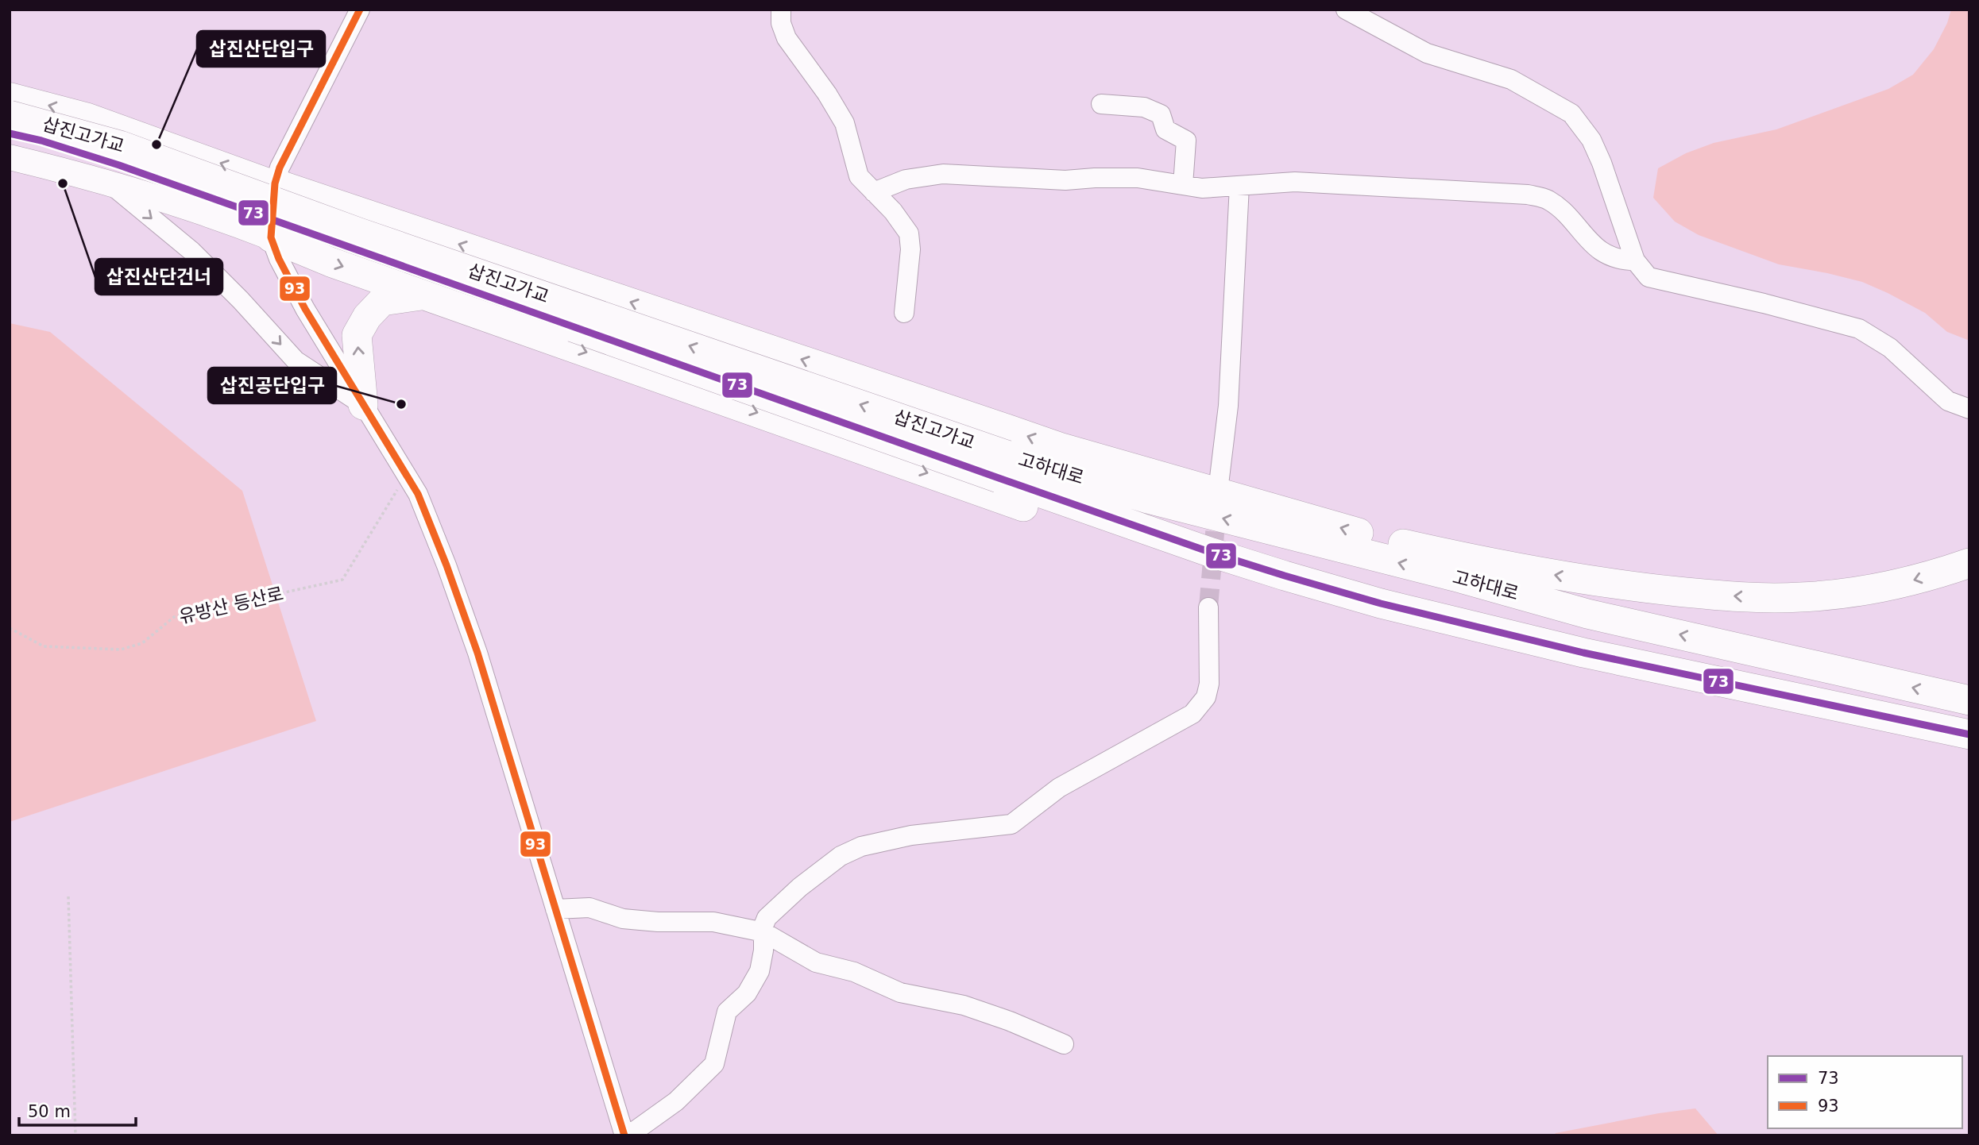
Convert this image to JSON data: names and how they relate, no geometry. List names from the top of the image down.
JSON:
{
  "streets": {
    "highway": ["삽진고가교", "고하대로"],
    "path": ["유방산 등산로"]
  },
  "crossings": [
    ["삽진고가교", "고하대로"]
  ],
  "places": ["삽진산단입구", "삽진산단건너", "삽진공단입구"],
  "lines": ["transit line 93", "transit line 73"],
  "legend": ["73", "93"],
  "scale_bar": "50 m"
}
